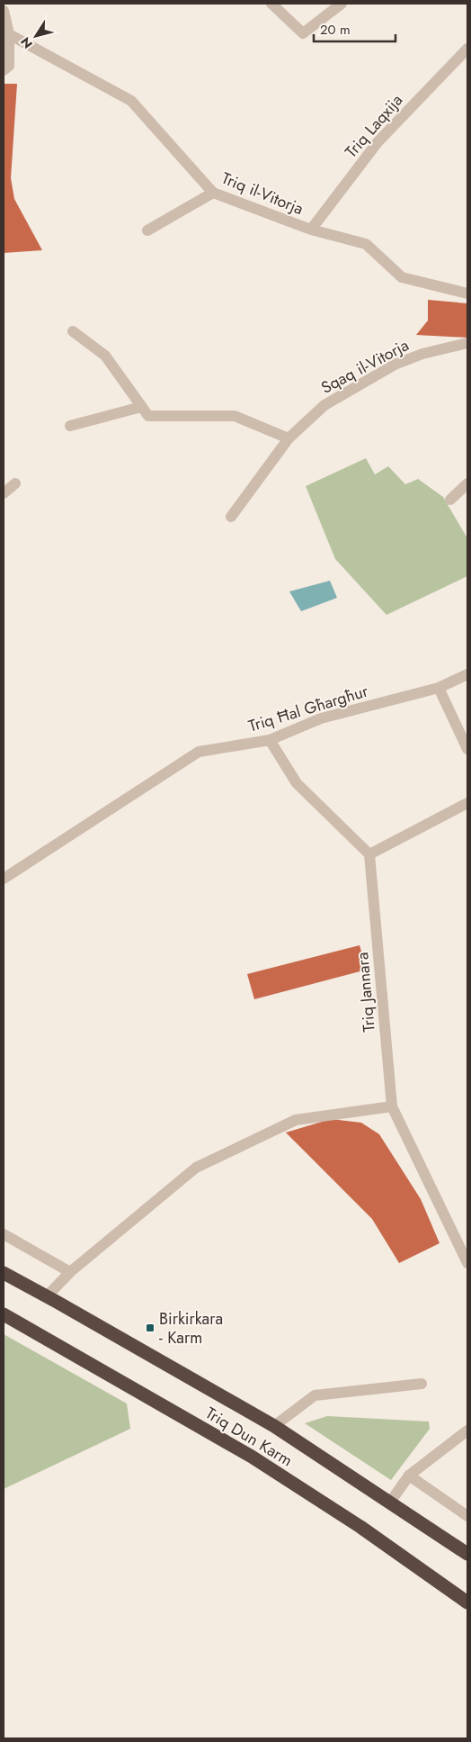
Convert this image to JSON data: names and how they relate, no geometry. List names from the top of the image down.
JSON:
{
  "streets": {
    "highway": ["Triq Dun Karm"],
    "street": [
      "Triq Laqxija",
      "Triq il-Vitorja",
      "Sqaq il-Vitorja",
      "Triq Ħal Għargħur",
      "Triq Jannara"
    ]
  },
  "crossings": [
    ["Triq Laqxija", "Triq il-Vitorja"]
  ],
  "places": {
    "transit": ["Birkirkara - Karm"]
  },
  "scale_bar": "20 m",
  "north": "bottom left"
}
